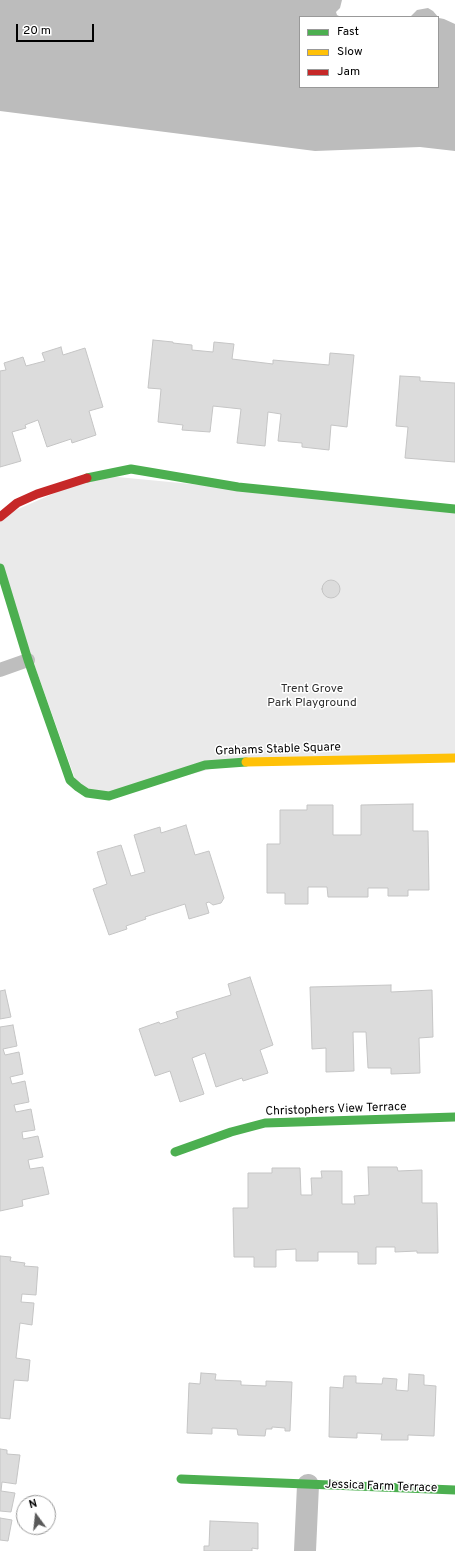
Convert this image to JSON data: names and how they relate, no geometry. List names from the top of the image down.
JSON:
{
  "streets": {
    "street": ["Grahams Stable Square", "Christophers View Terrace", "Jessica Farm Terrace"]
  },
  "parks": ["Trent Grove Park Playground"],
  "legend": ["Fast", "Slow", "Jam"],
  "scale_bar": "20 m",
  "north": "top"
}
